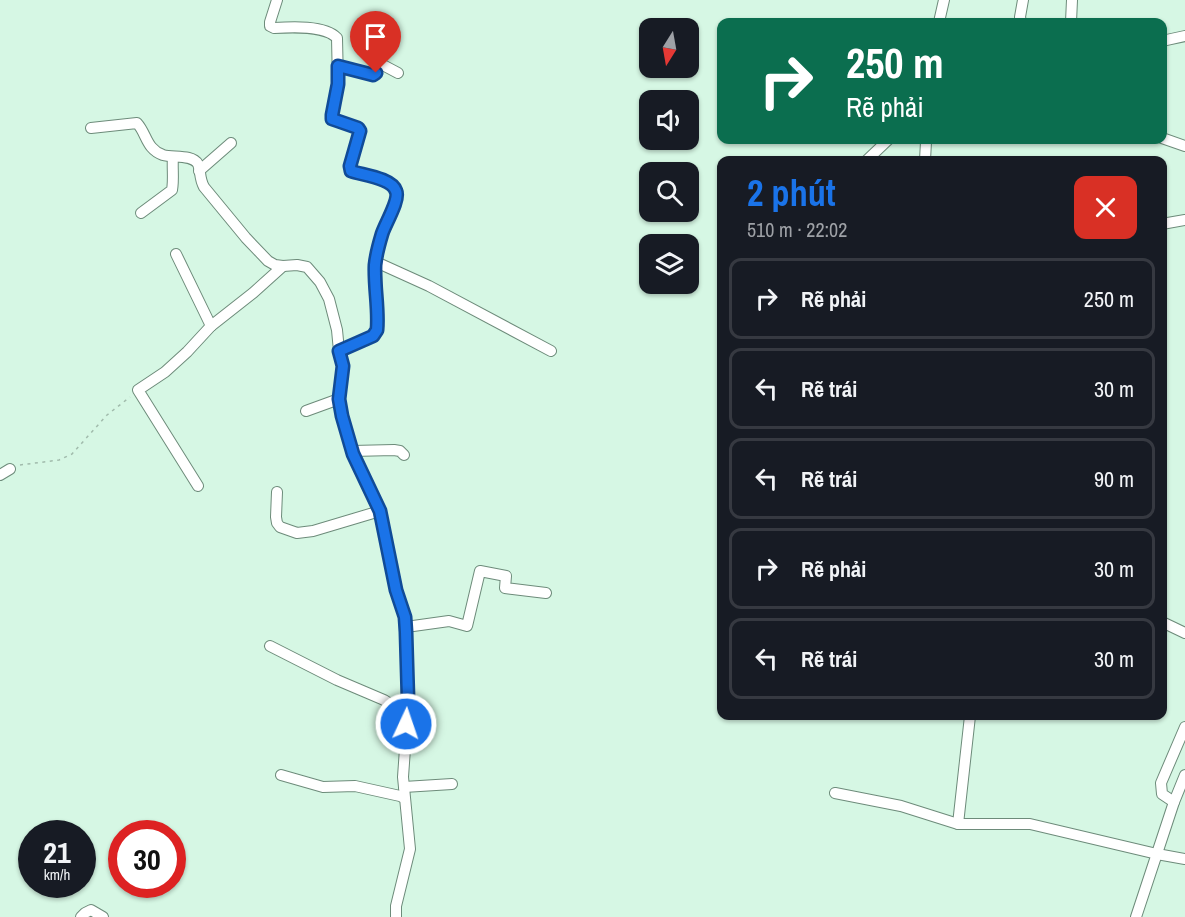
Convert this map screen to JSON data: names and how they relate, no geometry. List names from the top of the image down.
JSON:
{
  "north": "bottom",
  "page": {
    "turn": ["250 m", "Rẽ phải"],
    "heading": ["2 phút", "510 m · 22:02"],
    "list": [
      {
        "name": "Rẽ phải",
        "value": "250 m"
      },
      {
        "name": "Rẽ trái",
        "value": "30 m"
      },
      {
        "name": "Rẽ trái",
        "value": "90 m"
      },
      {
        "name": "Rẽ phải",
        "value": "30 m"
      },
      {
        "name": "Rẽ trái",
        "value": "30 m"
      }
    ],
    "speed": "21 km/h",
    "limit": "30"
  }
}
